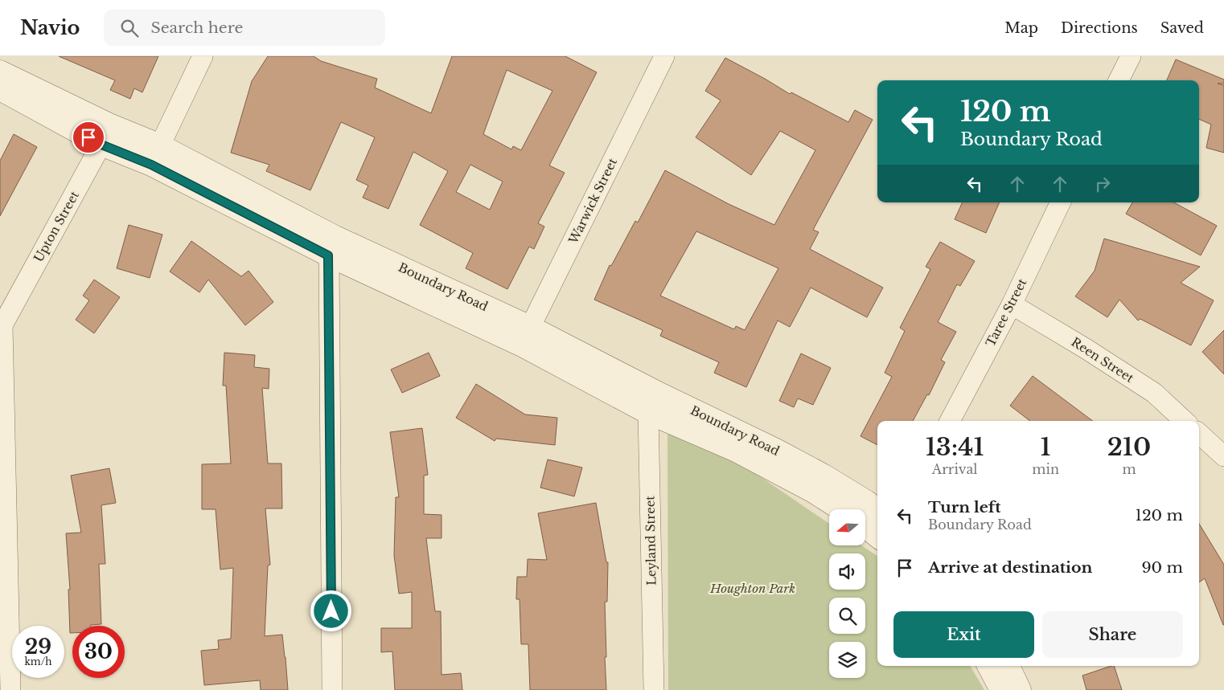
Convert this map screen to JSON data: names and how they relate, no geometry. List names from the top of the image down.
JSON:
{
  "streets": {
    "street": [
      "Warwick Street",
      "Upton Street",
      "Boundary Road",
      "Taree Street",
      "Reen Street",
      "Leyland Street"
    ]
  },
  "crossings": [
    ["Warwick Street", "Boundary Road"],
    ["Upton Street", "Boundary Road"],
    ["Boundary Road", "Leyland Street"],
    ["Taree Street", "Reen Street"]
  ],
  "parks": ["Houghton Park"],
  "north": "left",
  "page": {
    "header": "Navio",
    "search": "Search here",
    "nav": ["Map", "Directions", "Saved"],
    "turn": ["120 m", "Boundary Road"],
    "eta": [
      "13:41",
      "Arrival",
      "1",
      "min",
      "210",
      "m"
    ],
    "list": [
      {
        "name": "Turn left",
        "note": "Boundary Road",
        "value": "120 m"
      },
      {
        "name": "Arrive at destination",
        "value": "90 m"
      }
    ],
    "buttons": ["Exit", "Share"],
    "speed": "29 km/h",
    "limit": "30"
  }
}
